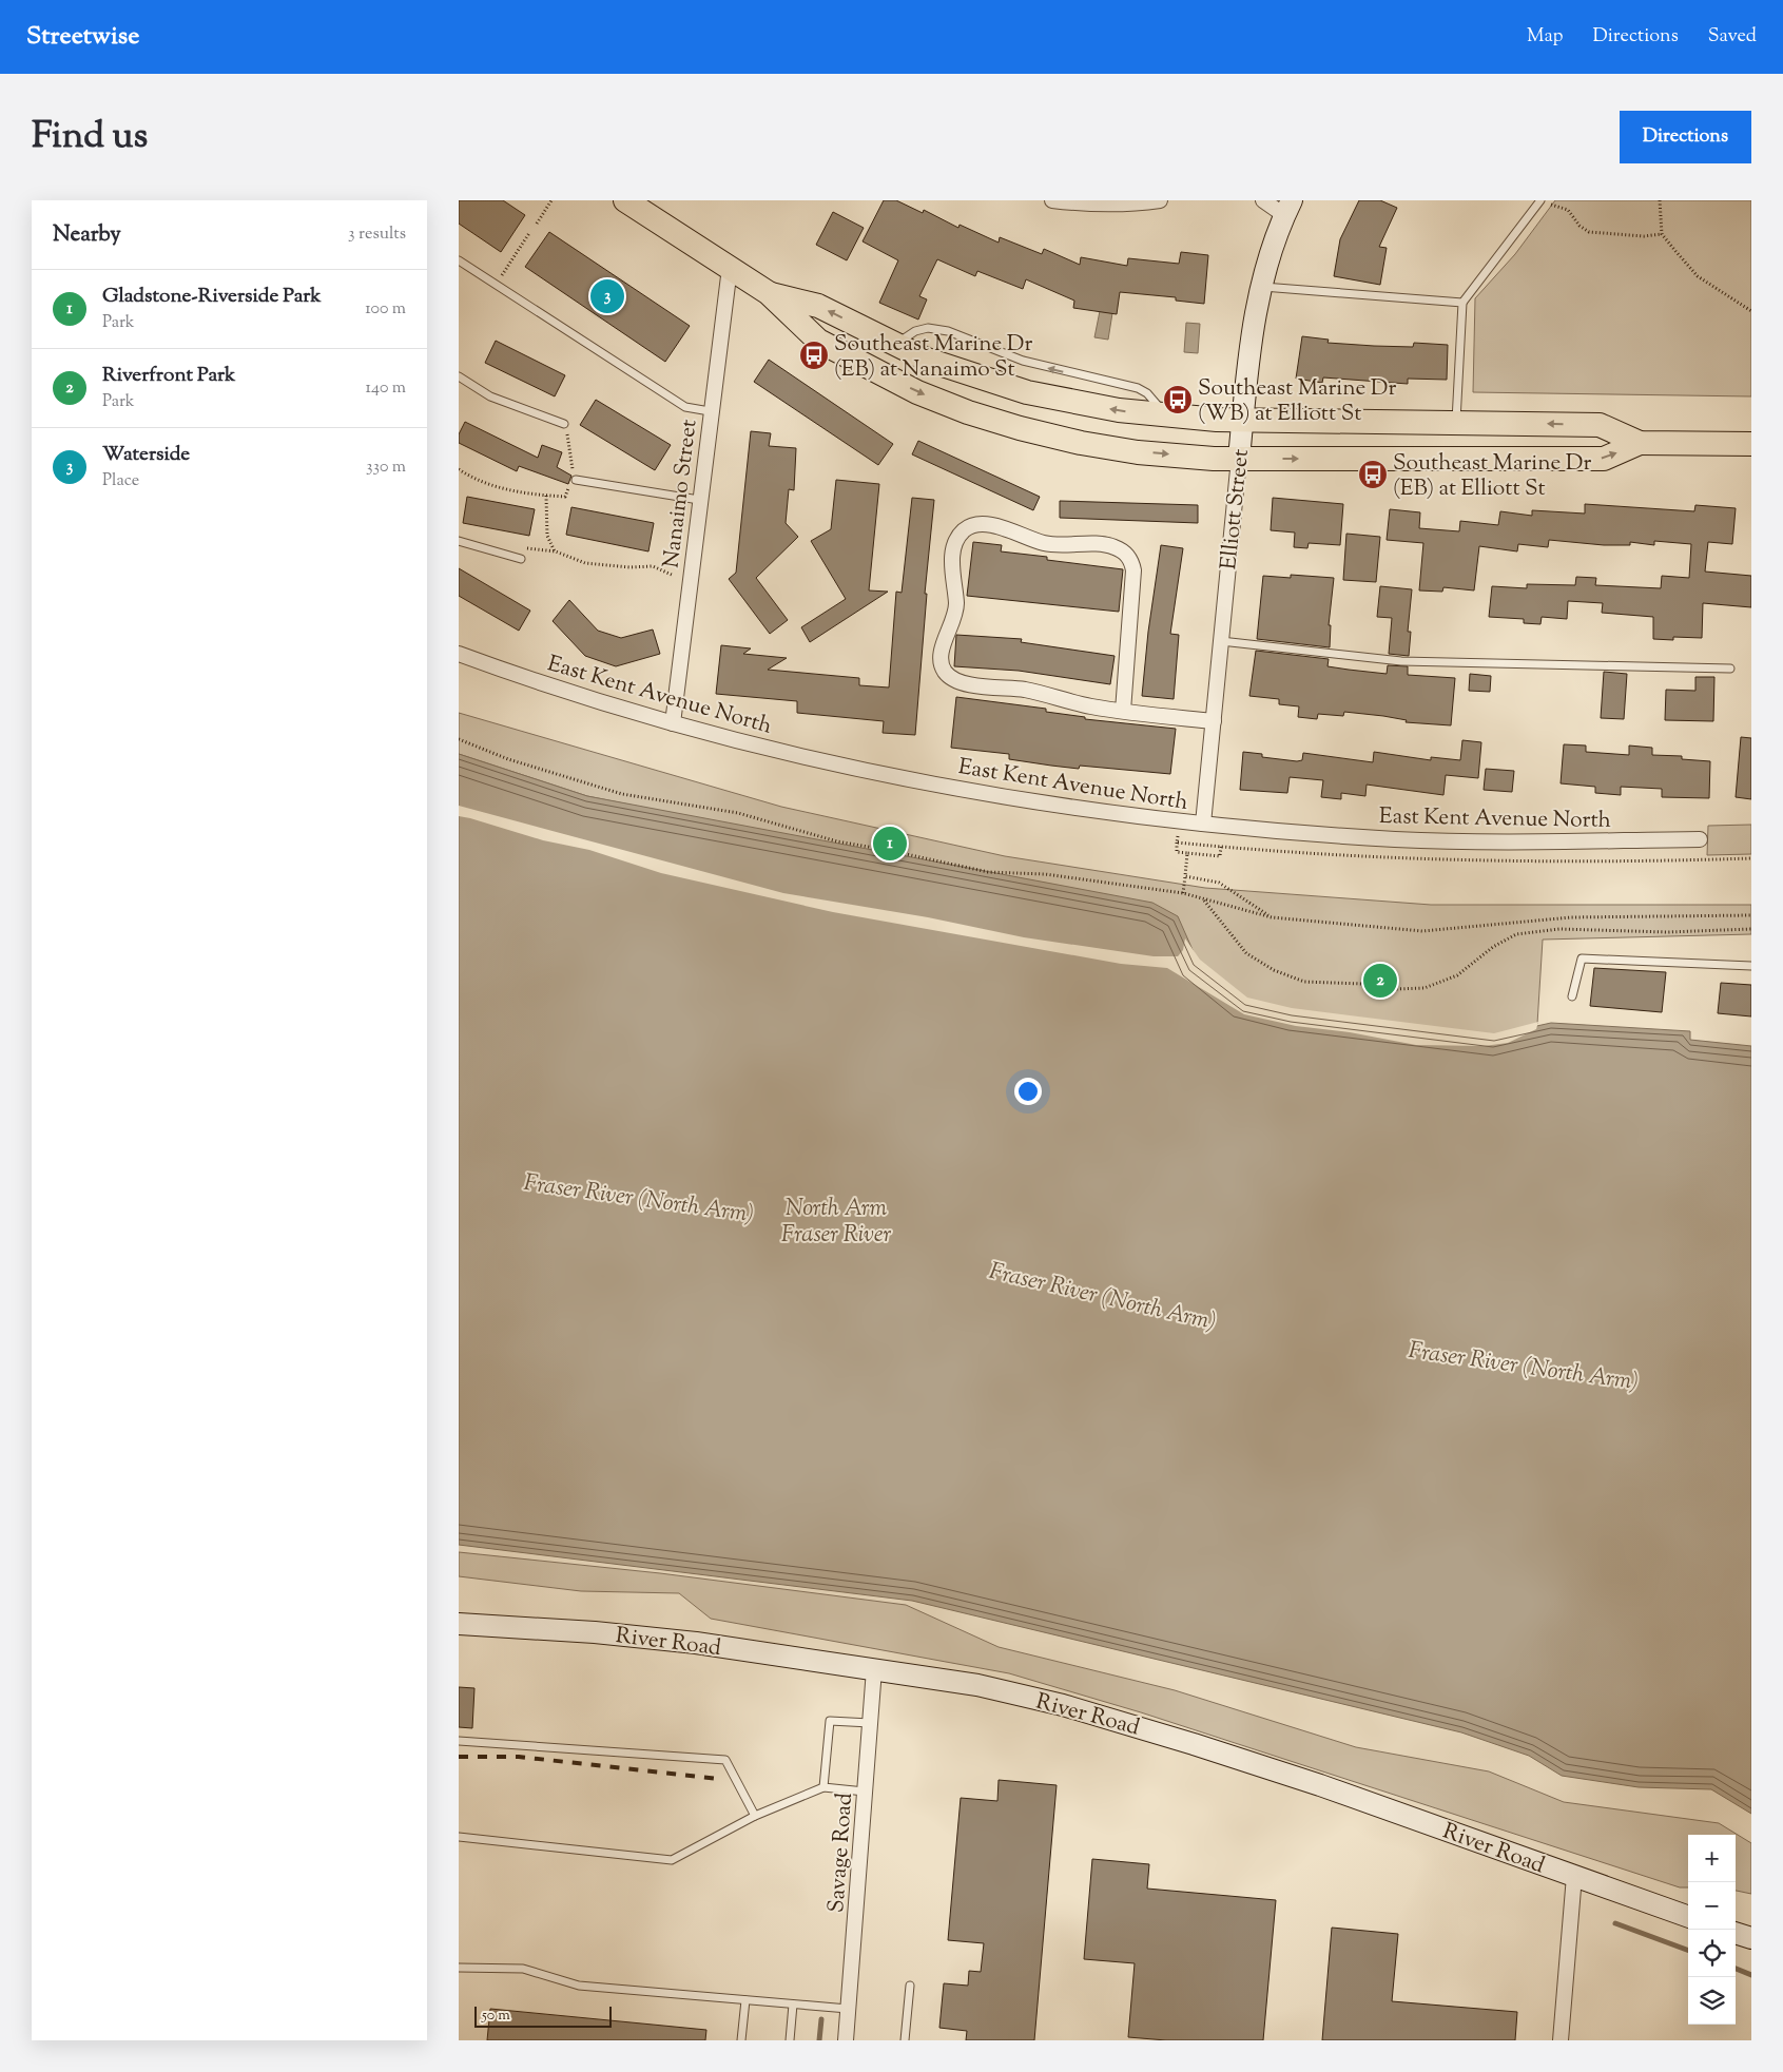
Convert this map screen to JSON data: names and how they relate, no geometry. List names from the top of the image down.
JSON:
{
  "streets": {
    "street": [
      "Nanaimo Street",
      "Elliott Street",
      "East Kent Avenue North",
      "River Road",
      "Savage Road"
    ]
  },
  "crossings": [
    ["Nanaimo Street", "East Kent Avenue North"],
    ["Elliott Street", "East Kent Avenue North"],
    ["River Road", "Savage Road"]
  ],
  "water": ["Fraser River (North Arm)", "North Arm Fraser River"],
  "places": {
    "bus stop": ["Southeast Marine Dr (EB) at Nanaimo St", "Southeast Marine Dr (WB) at Elliott St", "Southeast Marine Dr (EB) at Elliott St"]
  },
  "scale_bar": "50 m",
  "page": {
    "header": "Streetwise",
    "nav": ["Map", "Directions", "Saved"],
    "title": "Find us",
    "buttons": "Directions",
    "heading": ["Nearby", "3 results"],
    "list": [
      {
        "mark": "1",
        "name": "Gladstone-Riverside Park",
        "note": "Park",
        "value": "100 m"
      },
      {
        "mark": "2",
        "name": "Riverfront Park",
        "note": "Park",
        "value": "140 m"
      },
      {
        "mark": "3",
        "name": "Waterside",
        "note": "Place",
        "value": "330 m"
      }
    ],
    "pins": ["3", "1", "2"],
    "map_buttons": ["+", "−"],
    "scale": "50 m"
  }
}
